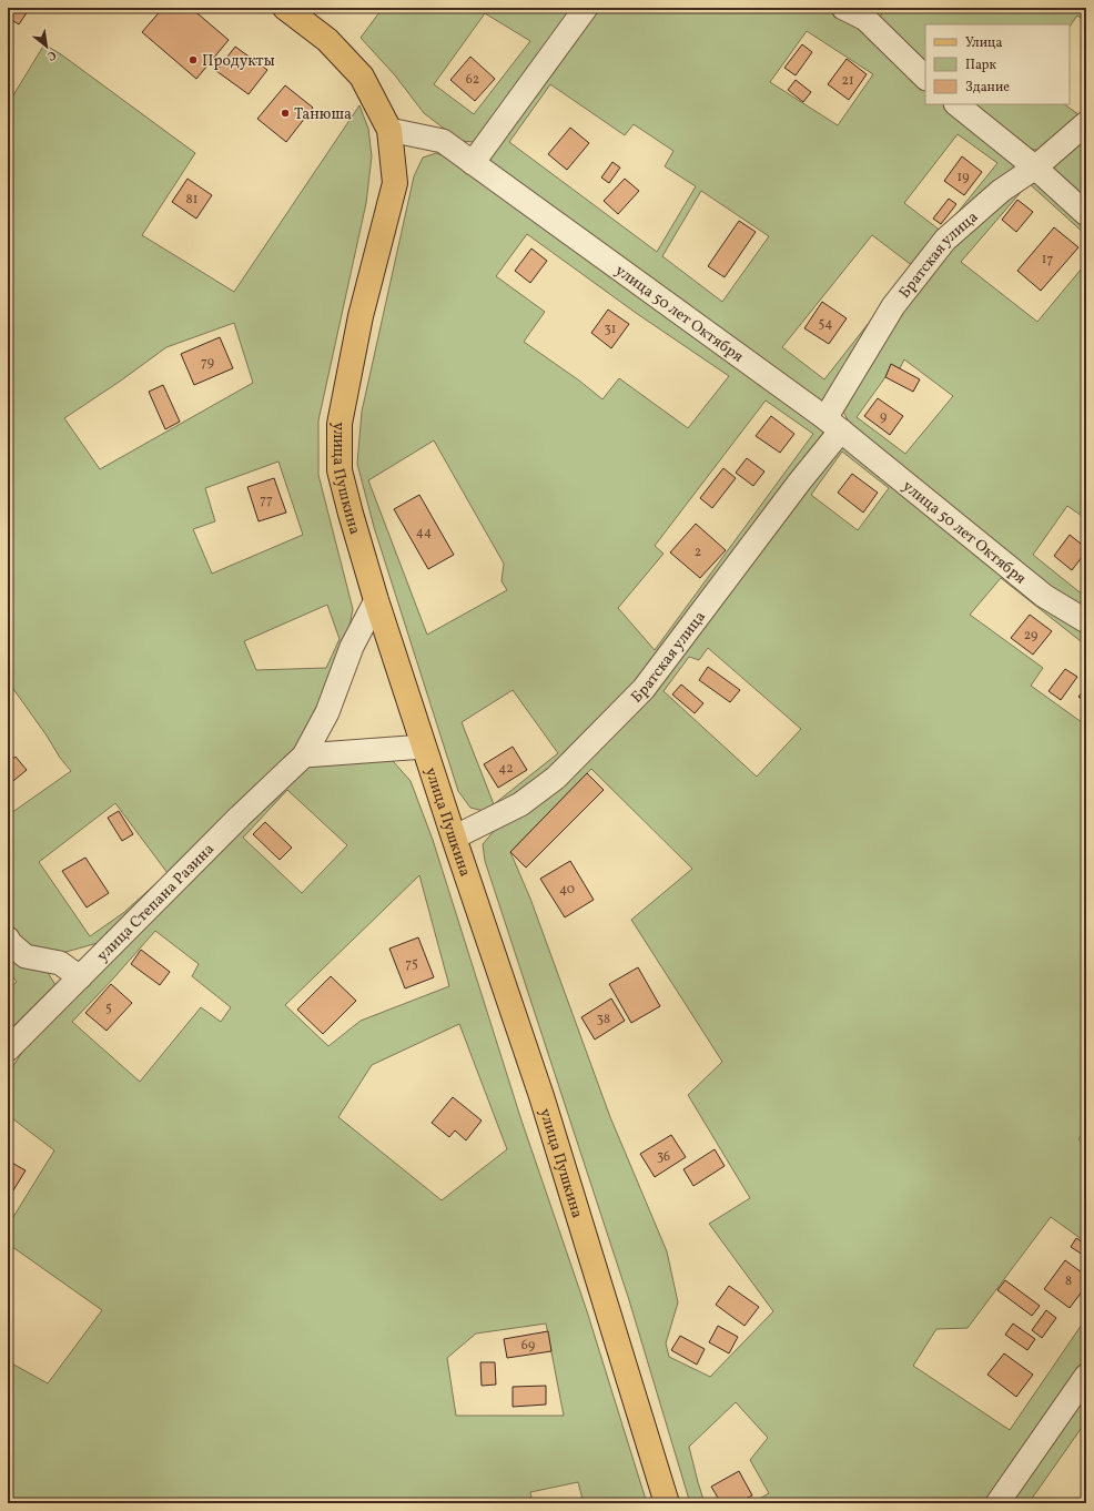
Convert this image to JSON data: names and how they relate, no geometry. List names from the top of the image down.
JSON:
{
  "streets": {
    "main road": ["улица Пушкина"],
    "street": ["Братская улица", "улица 50 лет Октября", "улица Степана Разина"]
  },
  "crossings": [
    ["Братская улица", "улица 50 лет Октября"],
    ["Братская улица", "улица Пушкина"],
    ["улица 50 лет Октября", "улица Пушкина"],
    ["улица Пушкина", "улица Степана Разина"]
  ],
  "places": ["Продукты", "Танюша"],
  "house_numbers": [
    "62",
    "21",
    "19",
    "81",
    "17",
    "54",
    "31",
    "79",
    "9",
    "77",
    "44",
    "2",
    "29",
    "42",
    "40",
    "75",
    "5",
    "38",
    "36",
    "8",
    "69"
  ],
  "legend": ["Улица", "Парк", "Здание"],
  "north": "bottom right"
}
